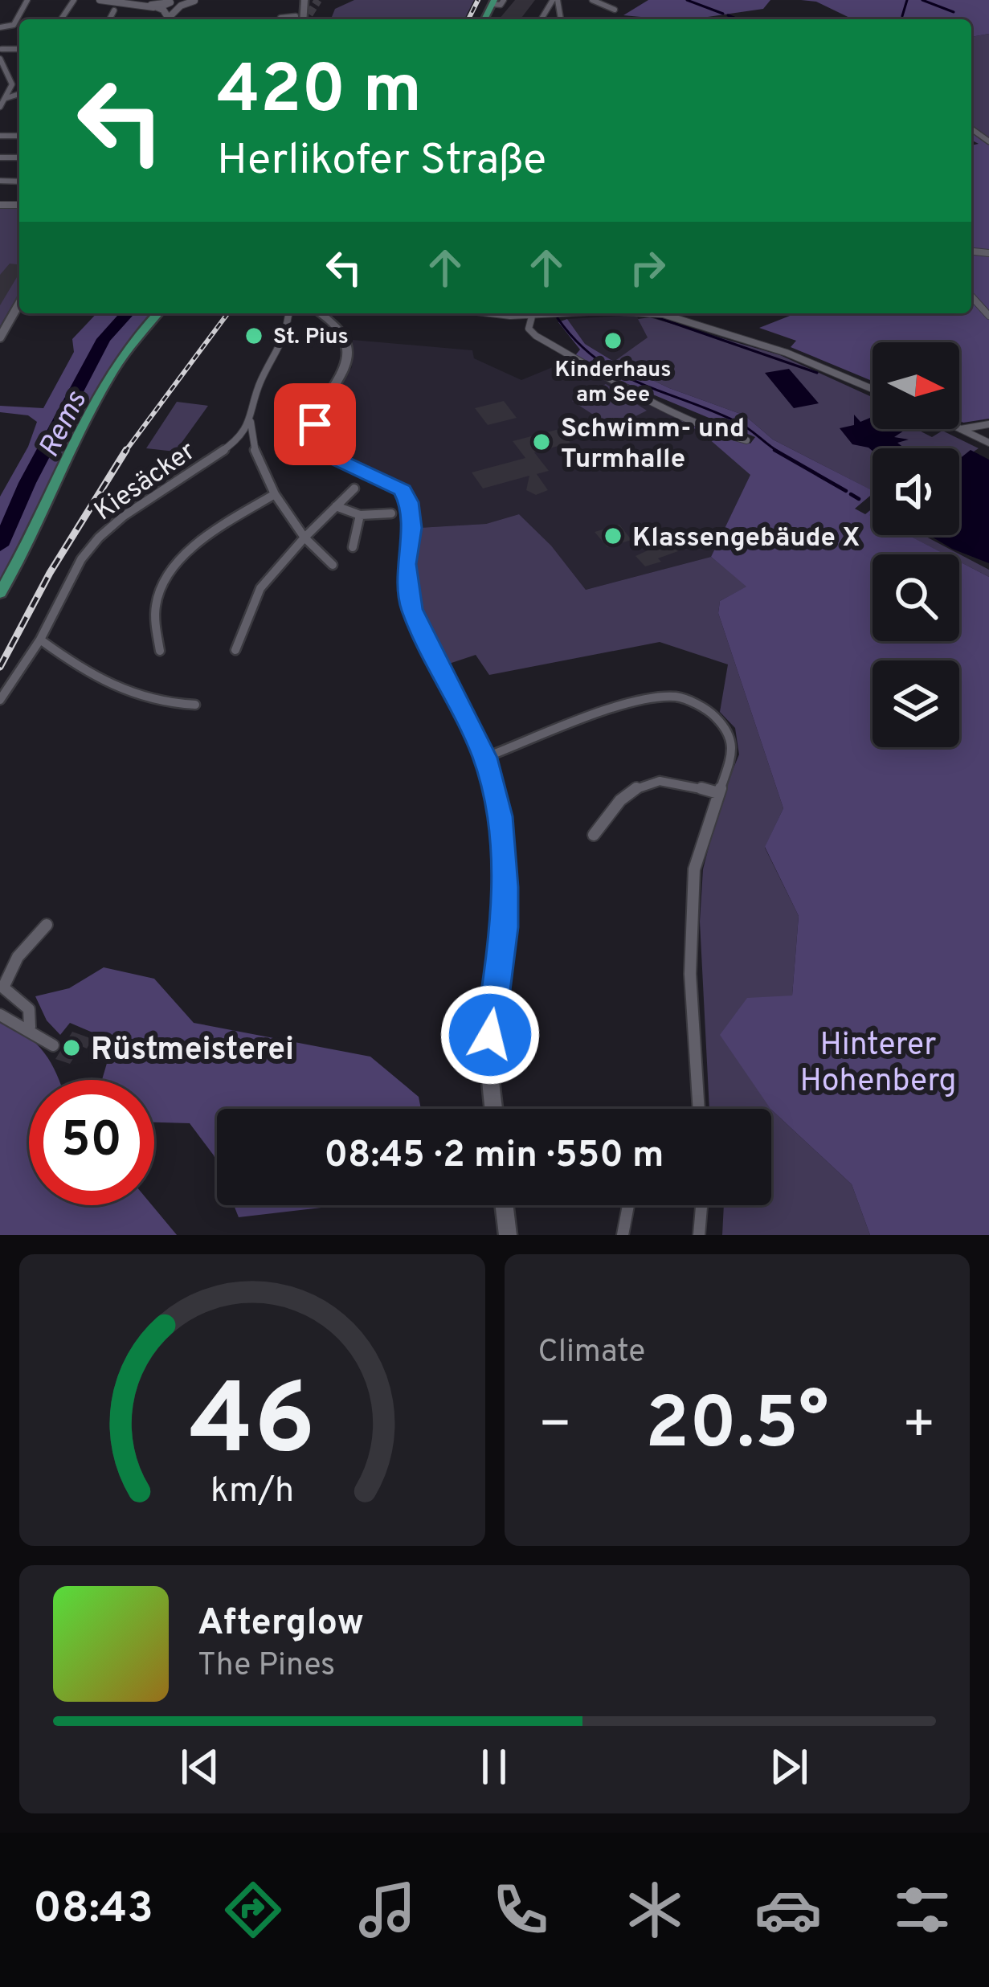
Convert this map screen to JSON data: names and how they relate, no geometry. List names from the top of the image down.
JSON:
{
  "streets": {
    "street": ["Kiesäcker"]
  },
  "water": ["Rems"],
  "parks": ["Hinterer Hohenberg"],
  "places": [
    "St. Pius",
    "Kinderhaus am See",
    "Schwimm- und Turmhalle",
    "Klassengebäude X",
    "Rüstmeisterei"
  ],
  "north": "right",
  "page": {
    "turn": ["420 m", "Herlikofer Straße"],
    "limit": "50",
    "trip": "08:45 · 2 min · 550 m",
    "tile": "Climate",
    "heat": ["−", "20.5°", "+"],
    "song": ["Afterglow", "The Pines"],
    "tabs": "08:43",
    "gauge": ["46", "km/h"]
  }
}
